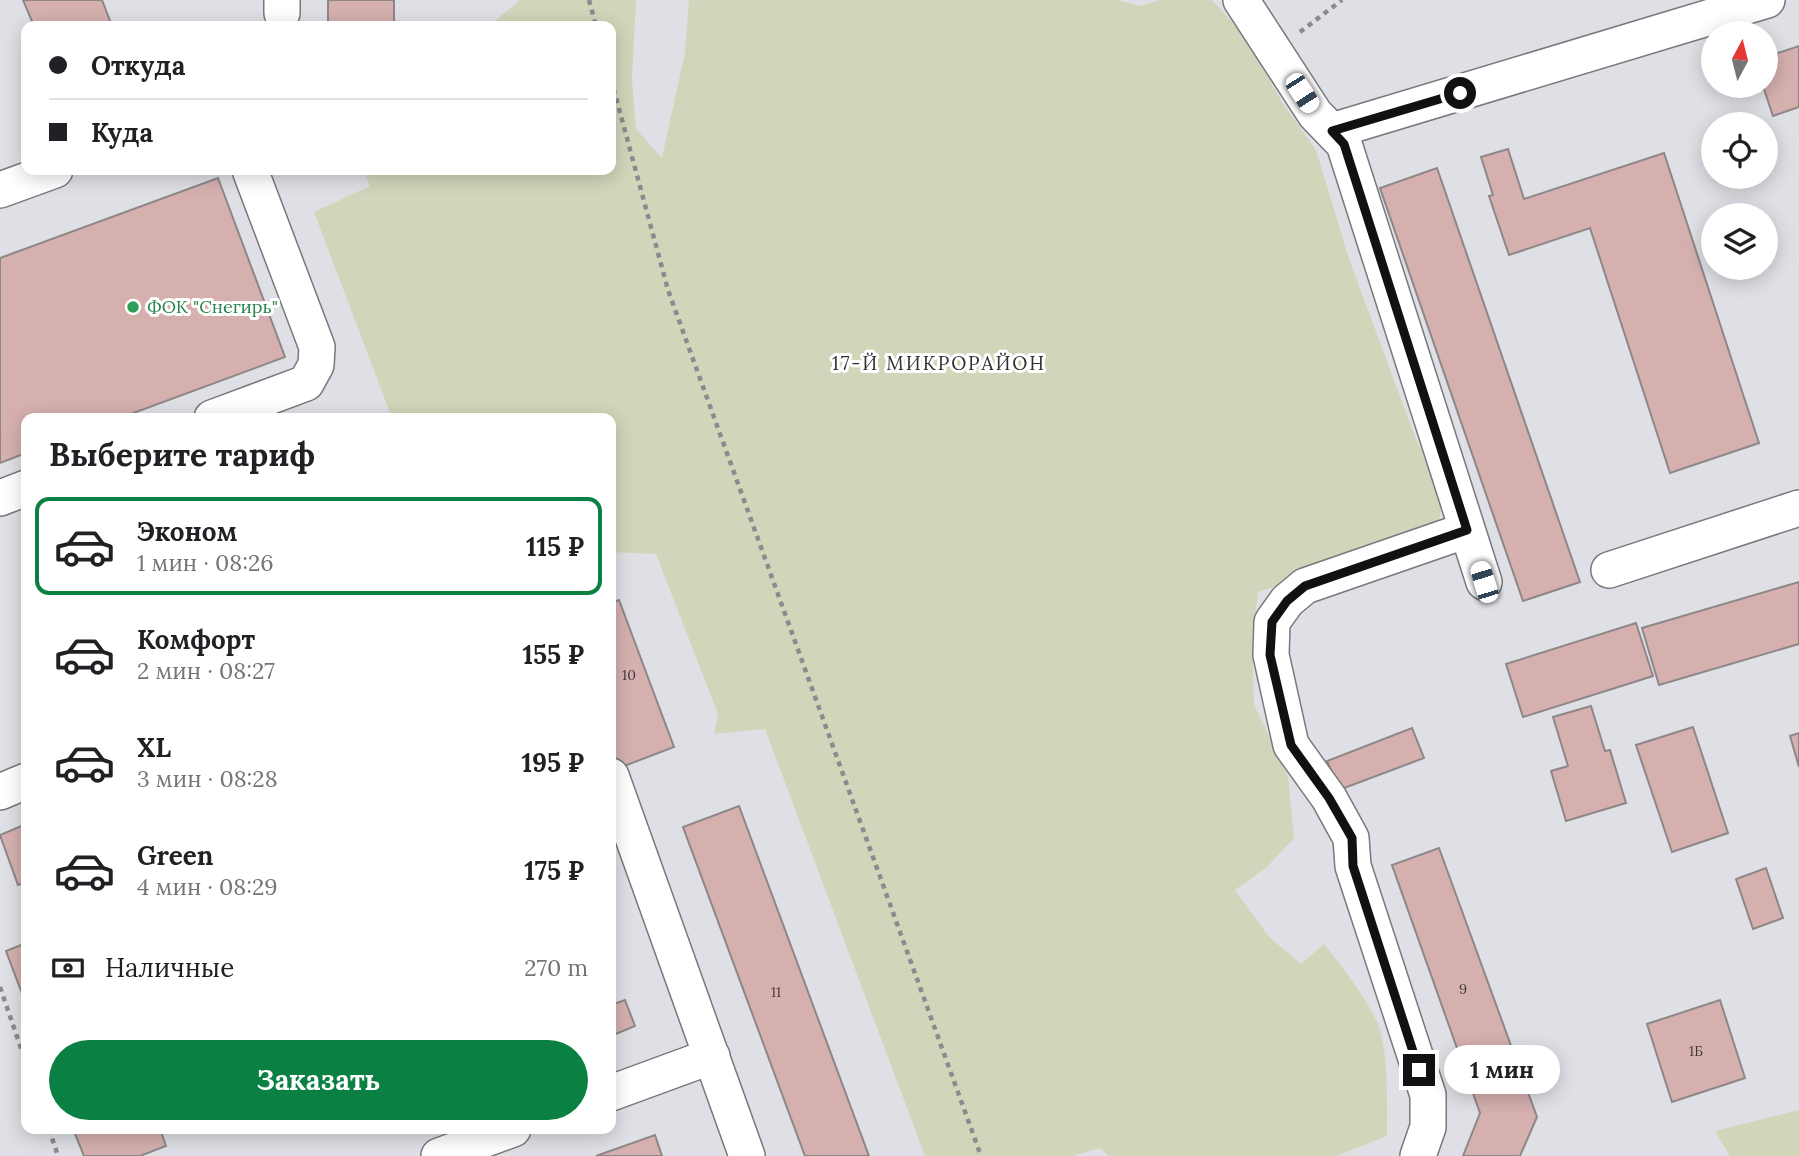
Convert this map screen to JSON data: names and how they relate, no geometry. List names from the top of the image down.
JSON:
{
  "districts": ["17-Й МИКРОРАЙОН"],
  "places": ["ФОК \"Снегирь\""],
  "house_numbers": [
    "10",
    "9",
    "11",
    "1Б"
  ],
  "north": "top",
  "page": {
    "banner": ["Откуда", "Куда"],
    "heading": "Выберите тариф",
    "list": [
      {
        "name": "Эконом",
        "note": "1 мин · 08:26",
        "value": "115 ₽"
      },
      {
        "name": "Комфорт",
        "note": "2 мин · 08:27",
        "value": "155 ₽"
      },
      {
        "name": "XL",
        "note": "3 мин · 08:28",
        "value": "195 ₽"
      },
      {
        "name": "Green",
        "note": "4 мин · 08:29",
        "value": "175 ₽"
      }
    ],
    "pay": ["Наличные", "270 m"],
    "buttons": "Заказать",
    "bubble": "1 мин"
  }
}
